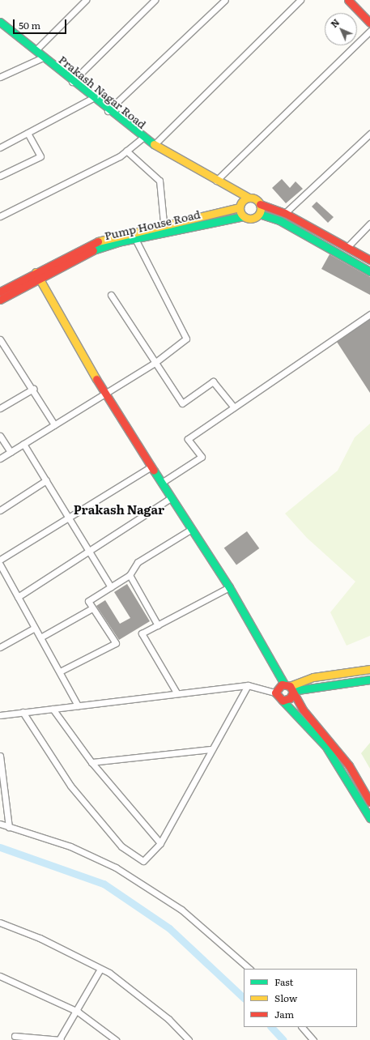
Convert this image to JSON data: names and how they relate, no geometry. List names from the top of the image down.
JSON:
{
  "streets": {
    "street": ["Prakash Nagar Road", "Pump House Road"]
  },
  "crossings": [
    ["Prakash Nagar Road", "Pump House Road"]
  ],
  "districts": ["Prakash Nagar"],
  "legend": ["Fast", "Slow", "Jam"],
  "scale_bar": "50 m",
  "north": "top left"
}
